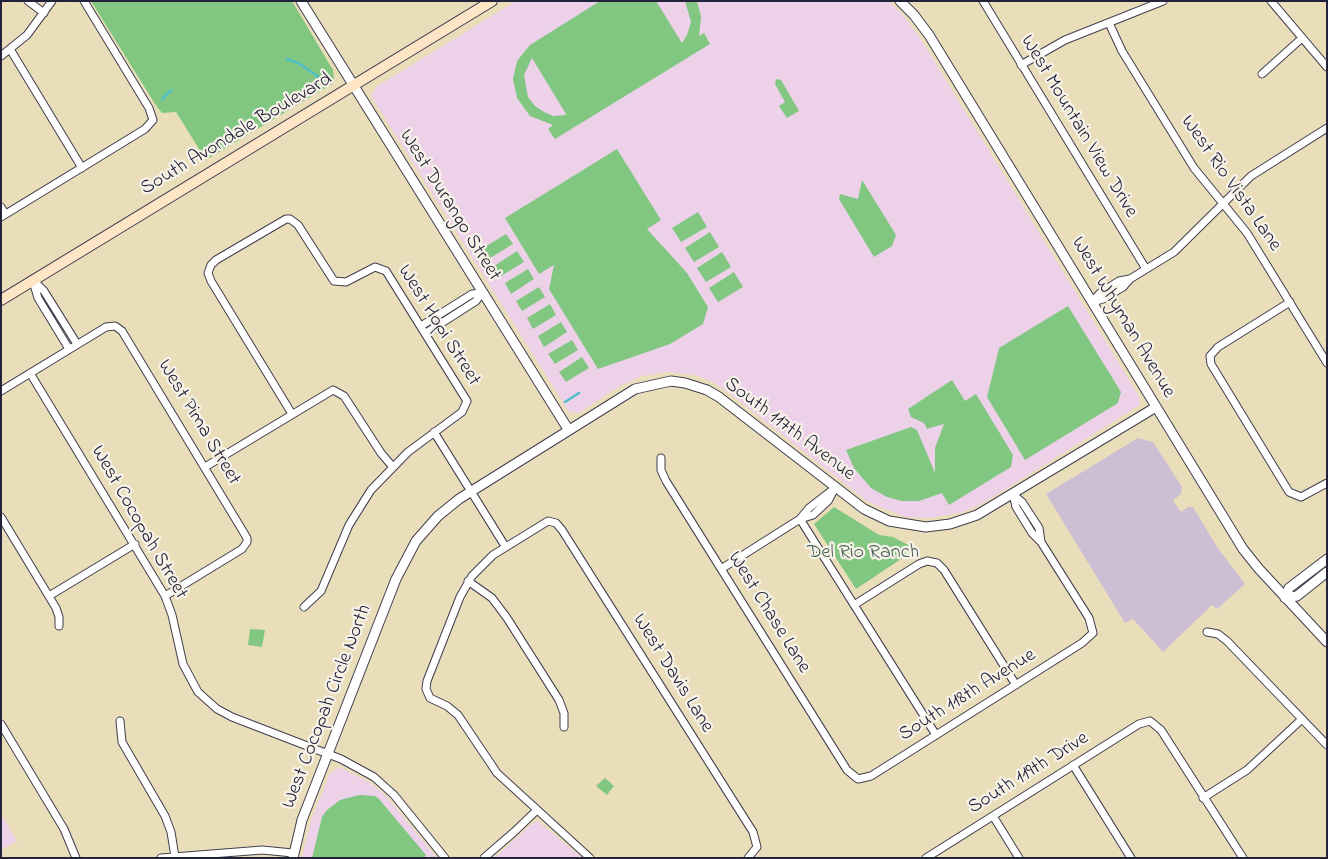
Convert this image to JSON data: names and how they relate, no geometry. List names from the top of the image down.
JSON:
{
  "streets": {
    "main road": ["South Avondale Boulevard"],
    "street": [
      "West Mountain View Drive",
      "West Rio Vista Lane",
      "West Durango Street",
      "West Whyman Avenue",
      "West Hopi Street",
      "West Pima Street",
      "South 117th Avenue",
      "West Cocopah Street",
      "West Chase Lane",
      "West Davis Lane",
      "South 118th Avenue",
      "West Cocopah Circle North",
      "South 119th Drive"
    ]
  },
  "crossings": [
    ["South Avondale Boulevard", "West Durango Street"],
    ["West Durango Street", "South 117th Avenue"],
    ["West Whyman Avenue", "South 117th Avenue"],
    ["West Pima Street", "West Cocopah Street"],
    ["South 117th Avenue", "South 118th Avenue"],
    ["South 117th Avenue", "West Cocopah Circle North"],
    ["West Cocopah Street", "West Cocopah Circle North"],
    ["West Chase Lane", "South 118th Avenue"]
  ],
  "parks": ["Del Rio Ranch"]
}
